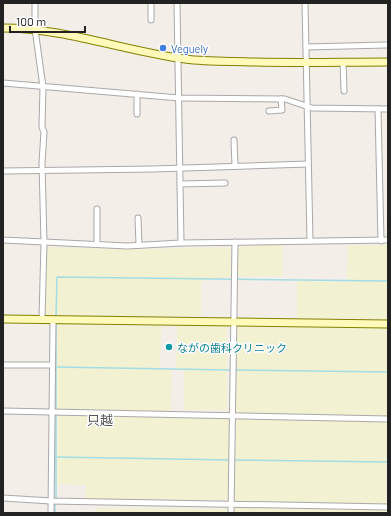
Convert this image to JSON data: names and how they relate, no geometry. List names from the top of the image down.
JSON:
{
  "districts": ["只越"],
  "places": ["Veguely", "ながの歯科クリニック"],
  "scale_bar": "100 m"
}
